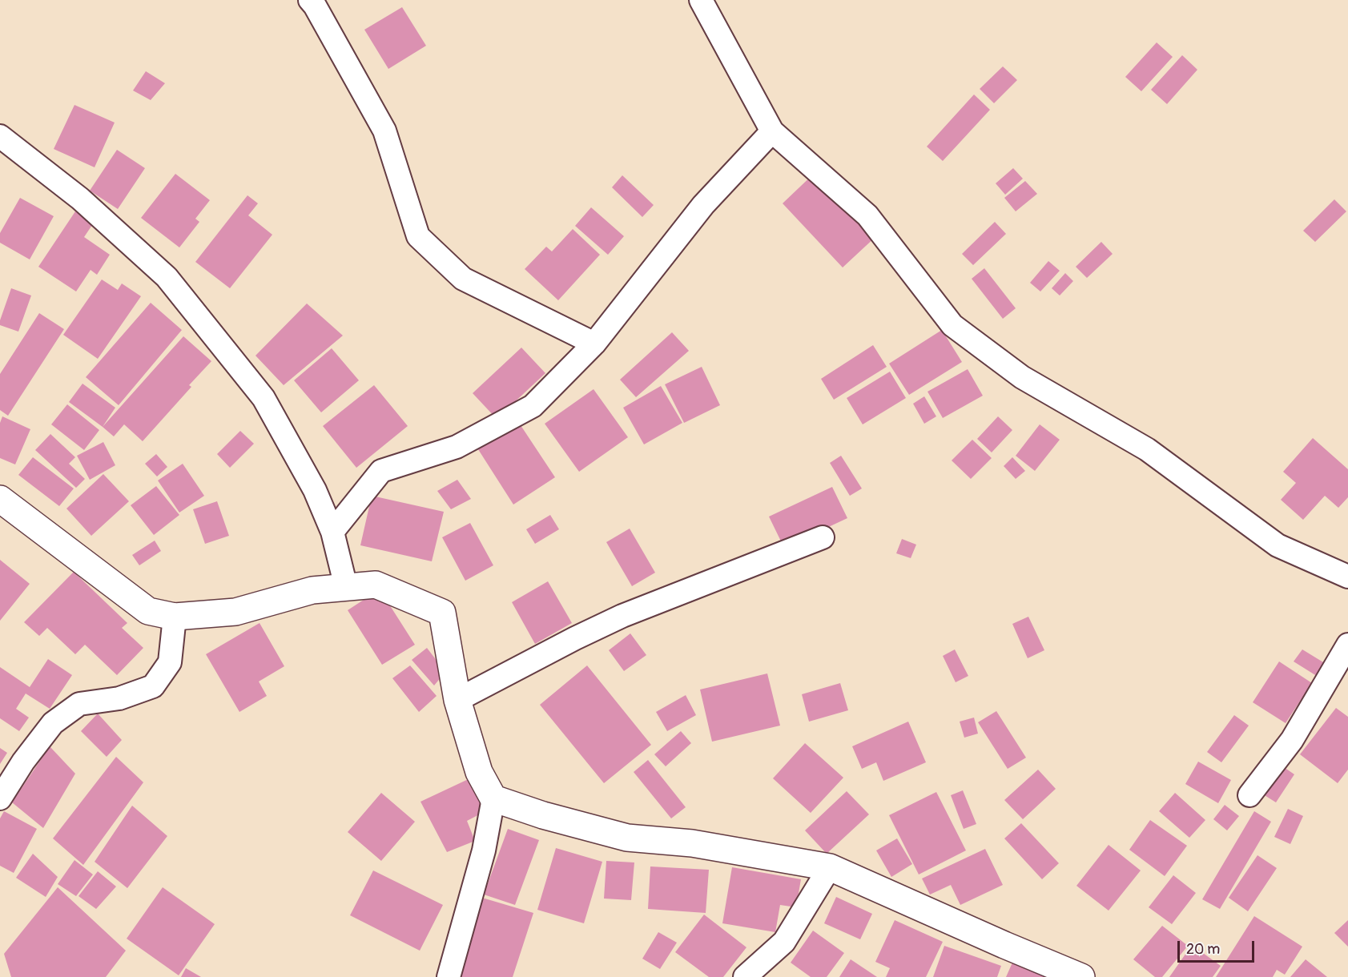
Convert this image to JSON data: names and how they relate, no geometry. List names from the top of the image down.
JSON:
{
  "scale_bar": "20 m"
}
